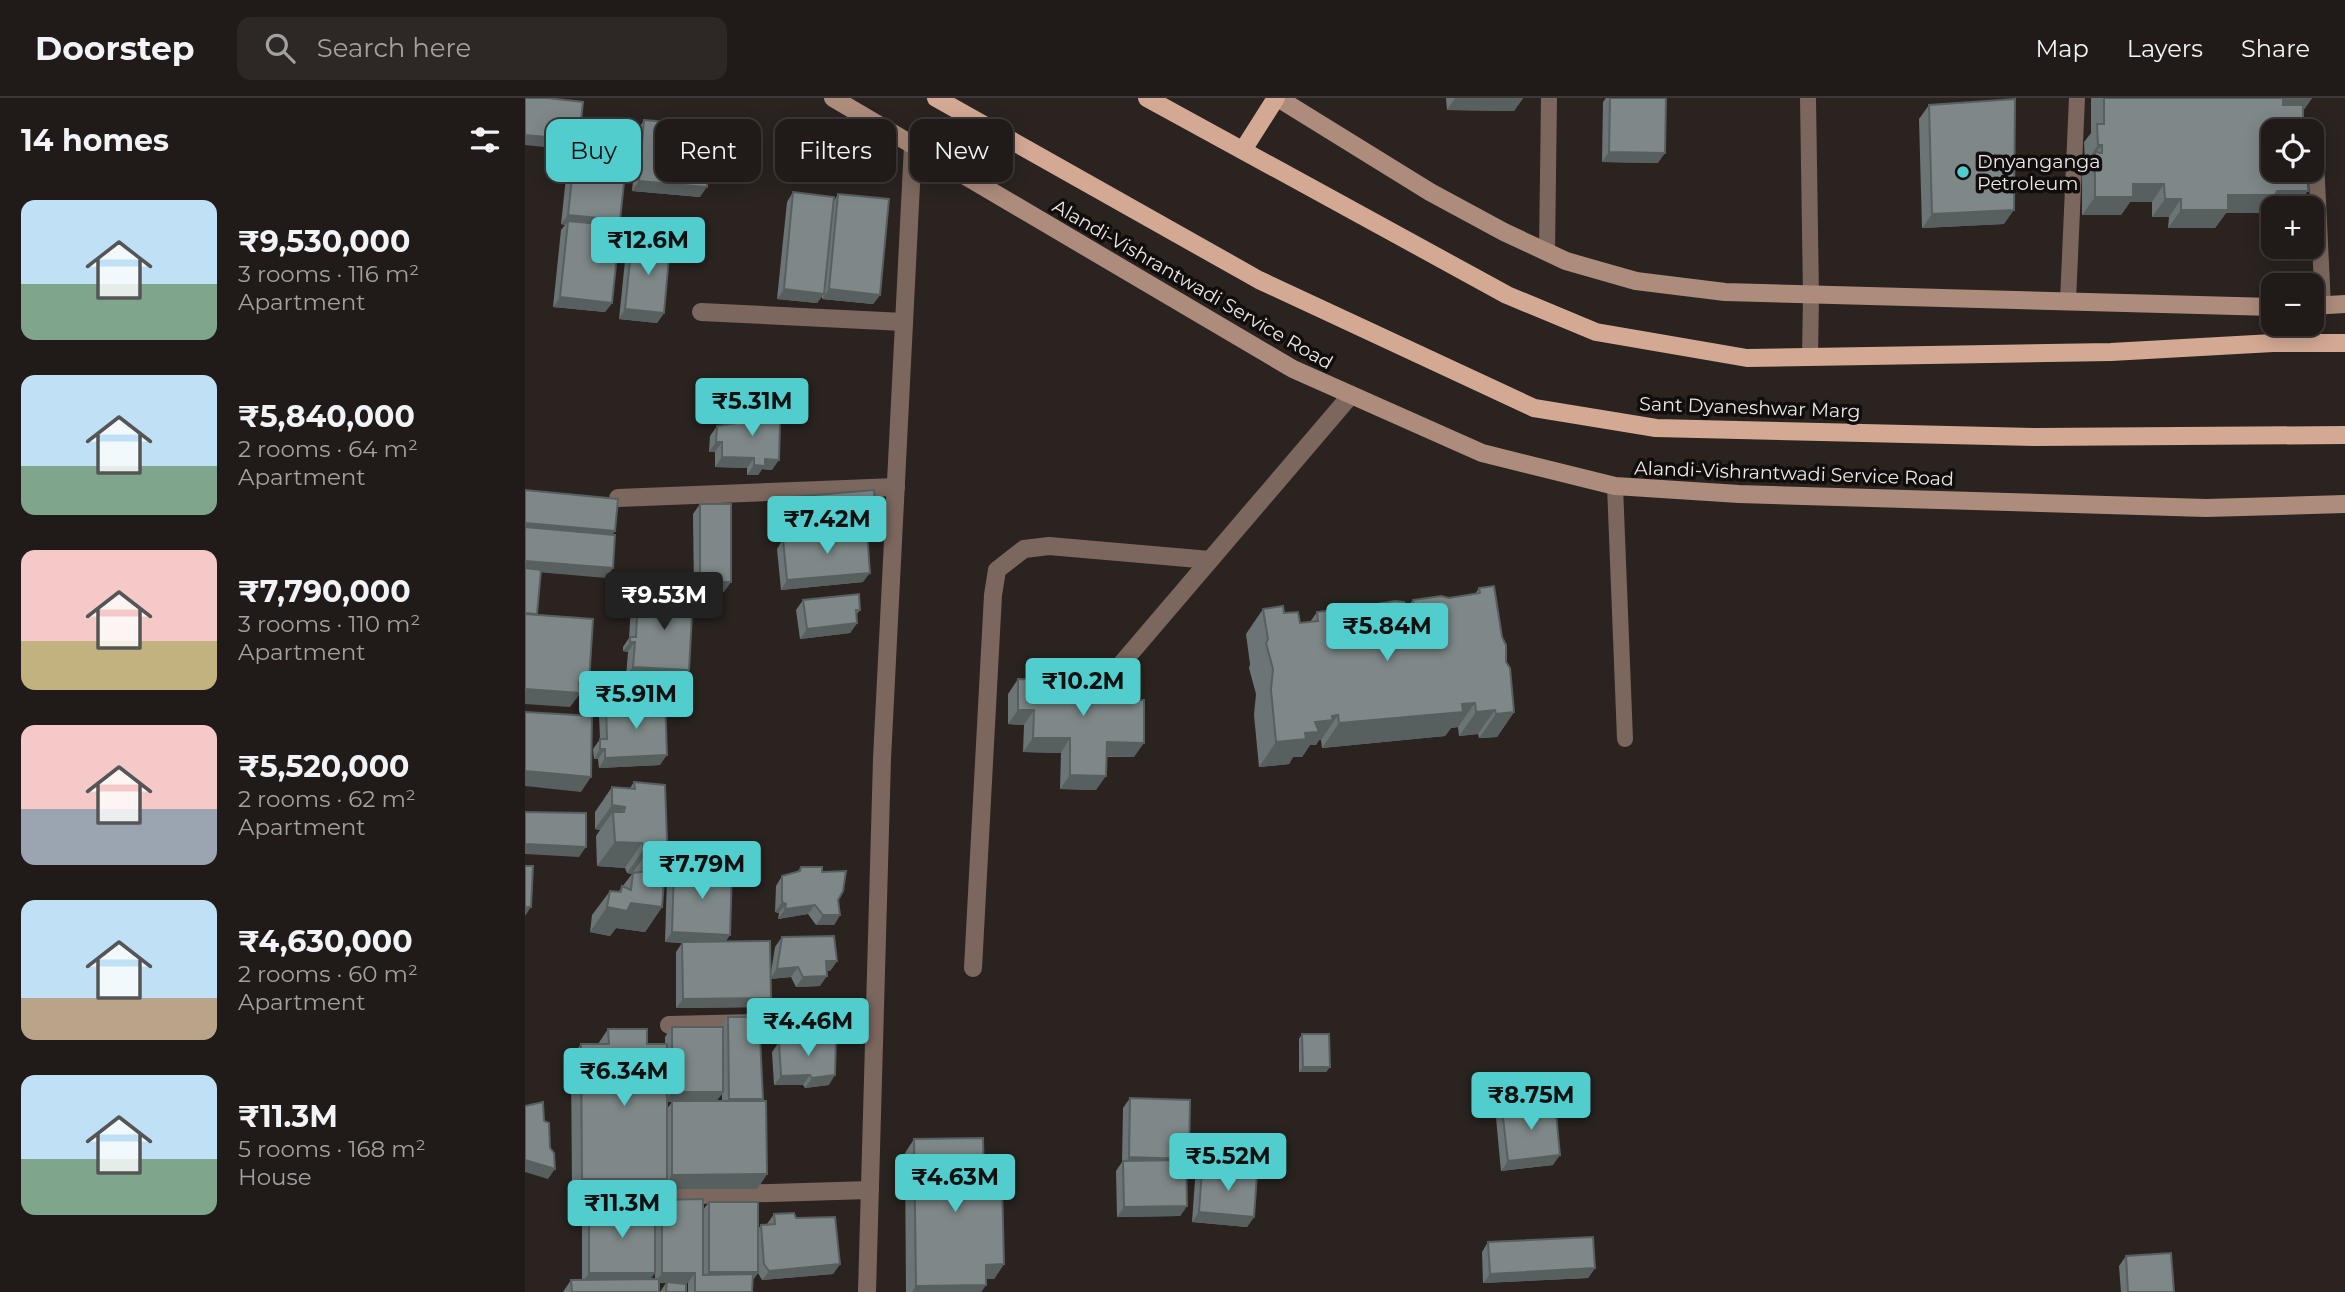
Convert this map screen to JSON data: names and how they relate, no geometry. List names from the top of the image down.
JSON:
{
  "streets": {
    "main road": ["Sant Dyaneshwar Marg"],
    "street": ["Alandi-Vishrantwadi Service Road"]
  },
  "places": ["Dnyanganga Petroleum"],
  "page": {
    "header": "Doorstep",
    "search": "Search here",
    "nav": ["Map", "Layers", "Share"],
    "heading": "14 homes",
    "map_buttons": ["+", "−"],
    "chip": [
      "Buy",
      "Rent",
      "Filters",
      "New"
    ],
    "list": [
      {
        "name": "₹9,530,000",
        "note": "3 rooms · 116 m² · Apartment"
      },
      {
        "name": "₹5,840,000",
        "note": "2 rooms · 64 m² · Apartment"
      },
      {
        "name": "₹7,790,000",
        "note": "3 rooms · 110 m² · Apartment"
      },
      {
        "name": "₹5,520,000",
        "note": "2 rooms · 62 m² · Apartment"
      },
      {
        "name": "₹4,630,000",
        "note": "2 rooms · 60 m² · Apartment"
      },
      {
        "name": "₹11.3M",
        "note": "5 rooms · 168 m² · House"
      }
    ],
    "price": [
      "₹12.6M",
      "₹5.31M",
      "₹7.42M",
      "₹9.53M",
      "₹5.84M",
      "₹10.2M",
      "₹5.91M",
      "₹7.79M",
      "₹4.46M",
      "₹6.34M",
      "₹8.75M",
      "₹5.52M",
      "₹4.63M",
      "₹11.3M"
    ]
  }
}
